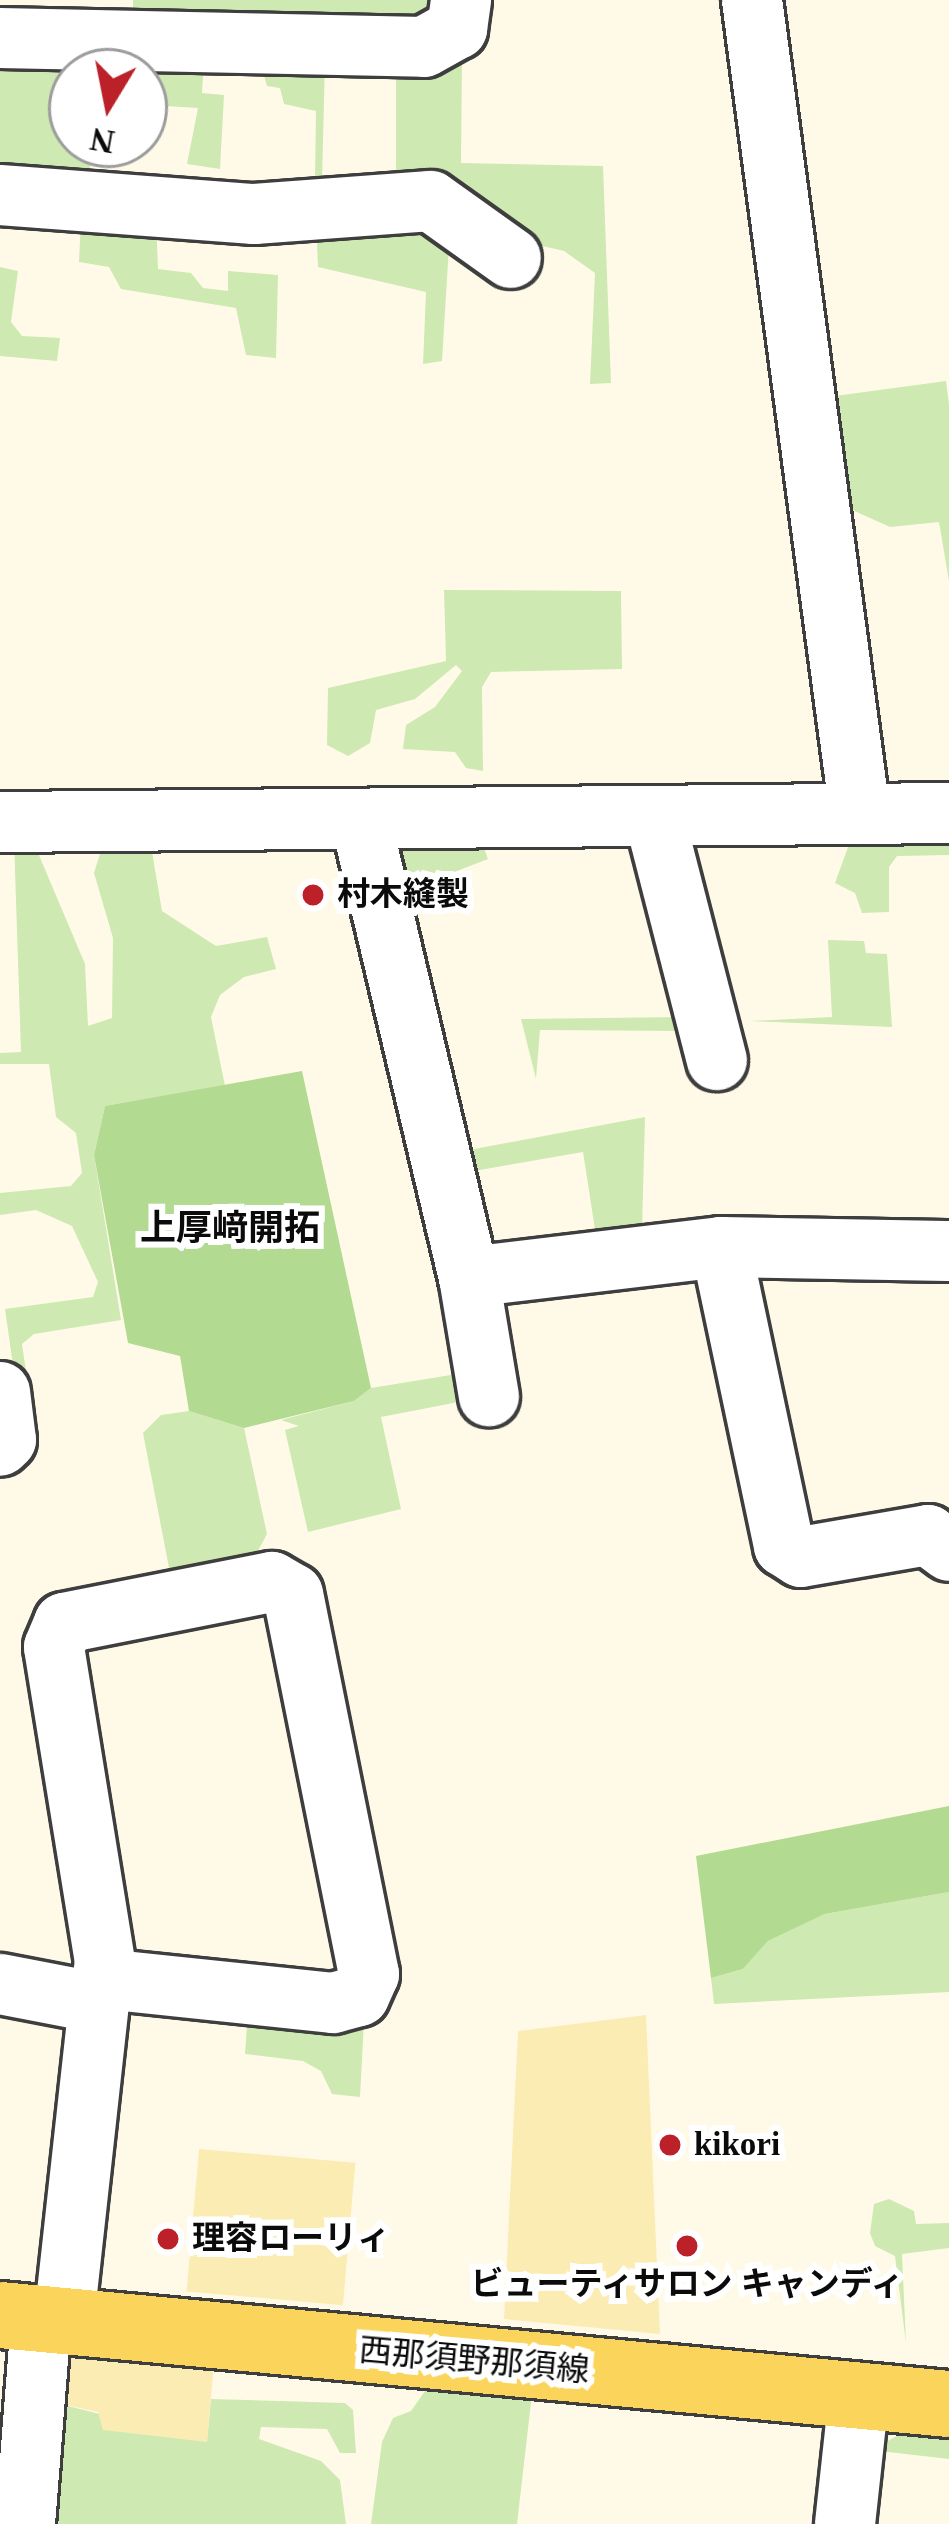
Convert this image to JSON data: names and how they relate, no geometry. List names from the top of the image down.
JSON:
{
  "streets": {
    "main road": ["西那須野那須線"]
  },
  "districts": ["上厚﨑開拓"],
  "places": [
    "村木縫製",
    "kikori",
    "理容ローリィ",
    "ビューティサロン キャンディ"
  ],
  "north": "bottom"
}
